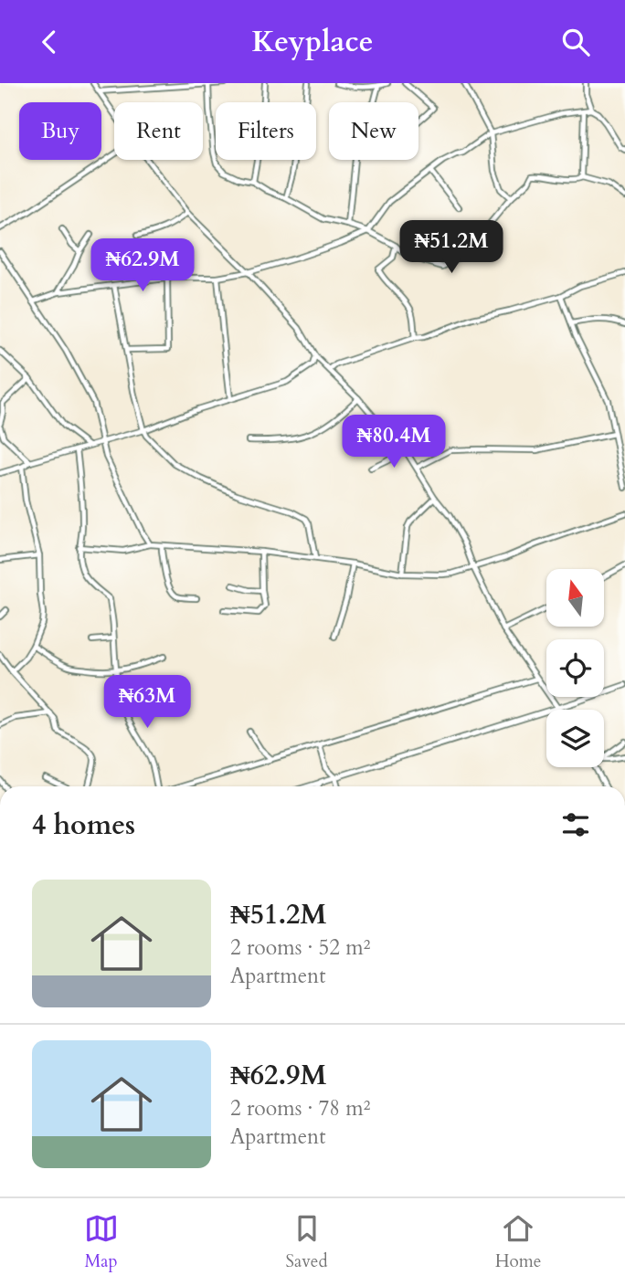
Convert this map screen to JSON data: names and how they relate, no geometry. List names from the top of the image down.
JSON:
{
  "north": "top",
  "page": {
    "header": "Keyplace",
    "chip": [
      "Buy",
      "Rent",
      "Filters",
      "New"
    ],
    "price": [
      "₦51.2M",
      "₦62.9M",
      "₦80.4M",
      "₦63M"
    ],
    "heading": "4 homes",
    "list": [
      {
        "name": "₦51.2M",
        "note": "2 rooms · 52 m² · Apartment"
      },
      {
        "name": "₦62.9M",
        "note": "2 rooms · 78 m² · Apartment"
      }
    ],
    "tabs": ["Map", "Saved", "Home"]
  }
}
